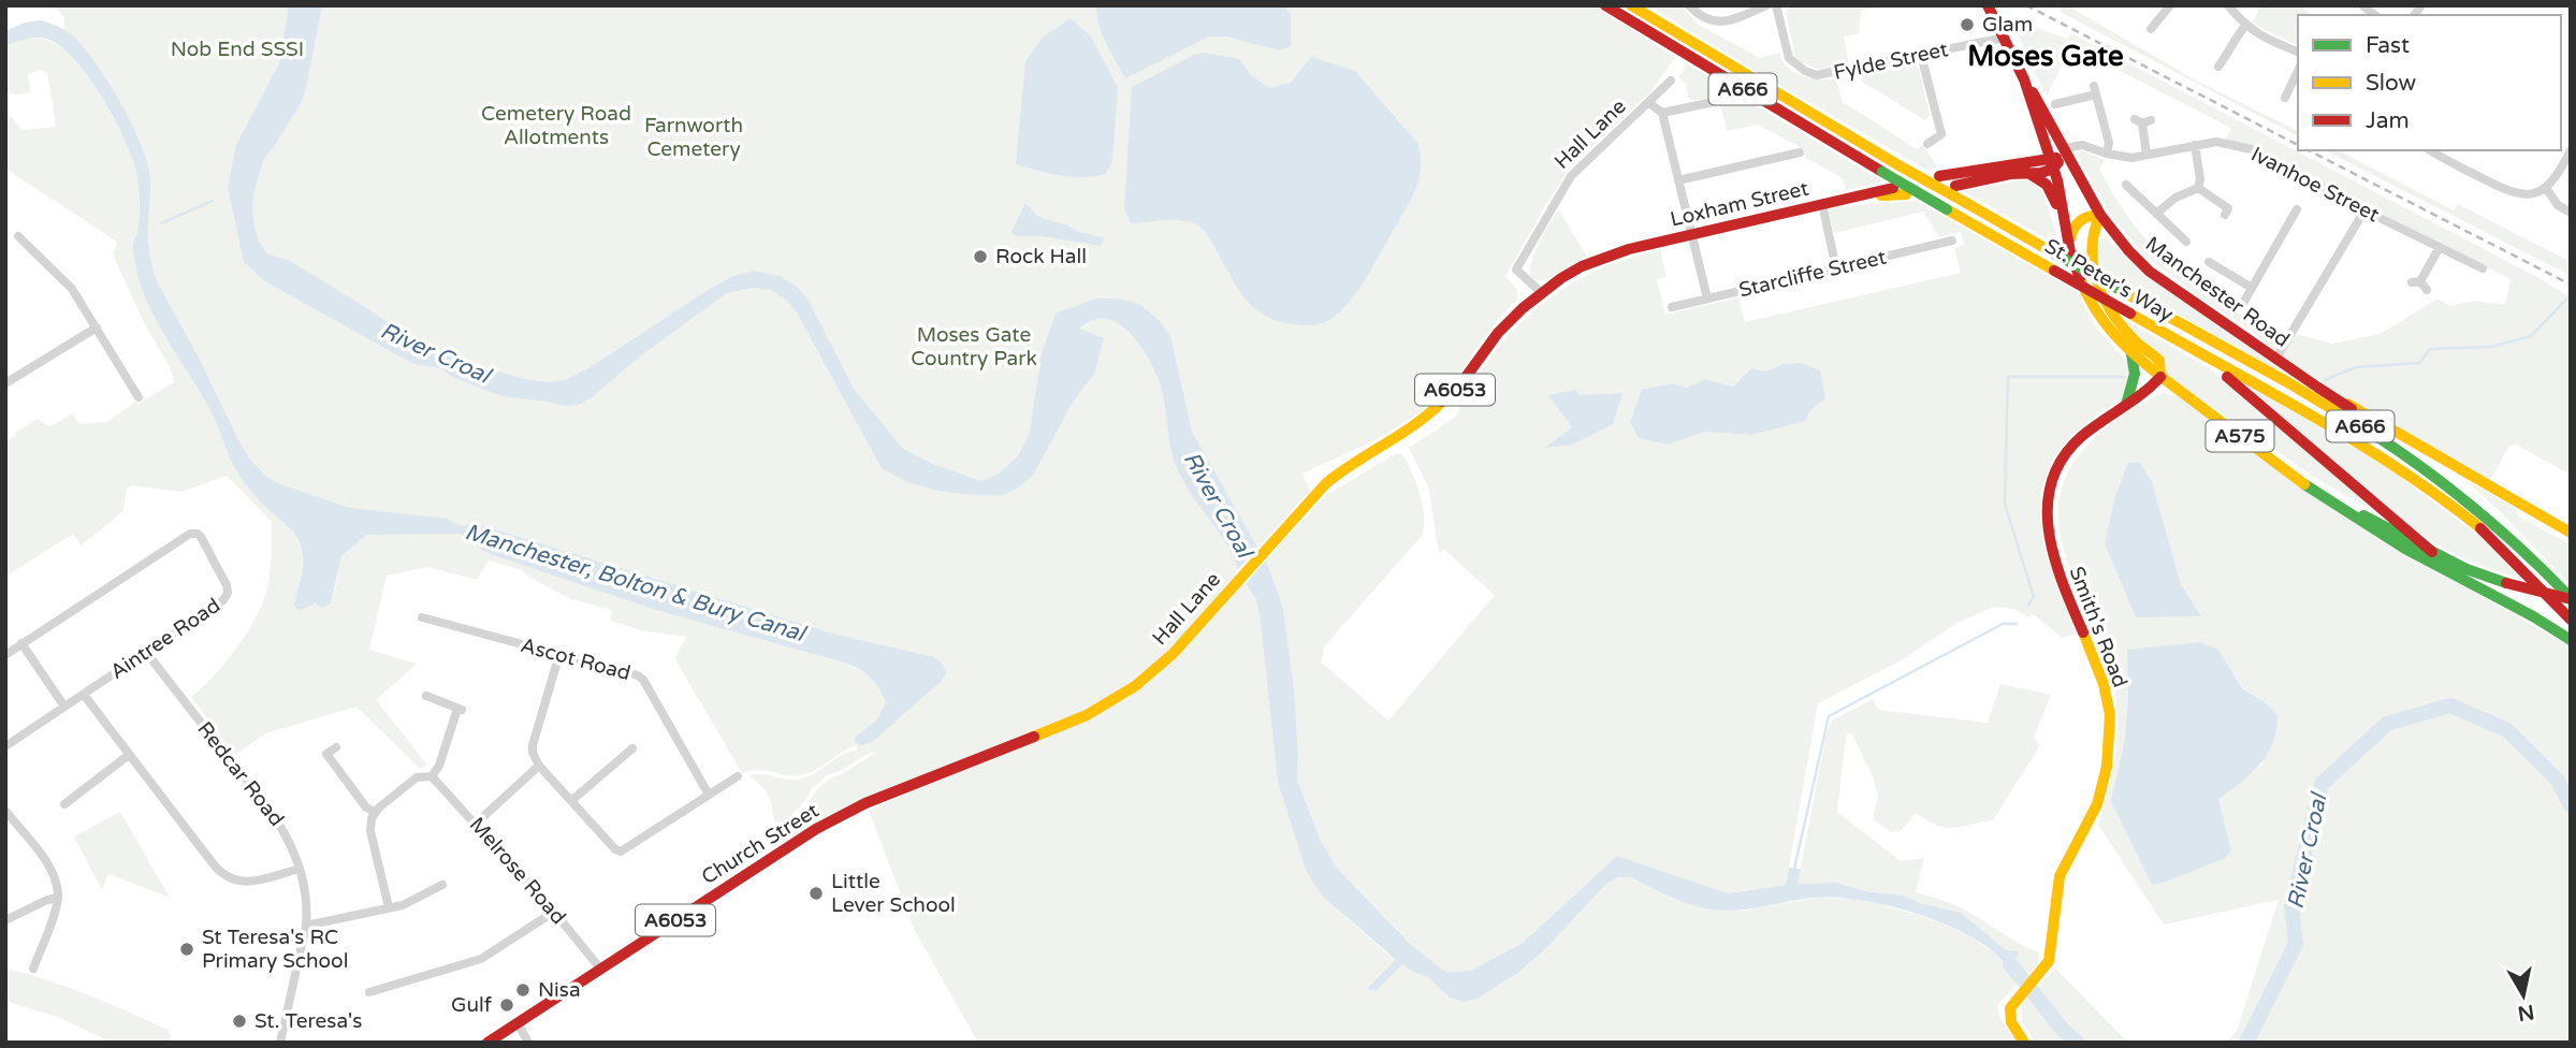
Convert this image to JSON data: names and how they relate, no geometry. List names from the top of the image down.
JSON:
{
  "streets": {
    "main road": [
      "A666",
      "Hall Lane",
      "Loxham Street",
      "St. Peter's Way",
      "Manchester Road",
      "A6053",
      "A575",
      "Smith's Road",
      "Church Street"
    ],
    "street": [
      "Fylde Street",
      "Ivanhoe Street",
      "Starcliffe Street",
      "Aintree Road",
      "Ascot Road",
      "Redcar Road",
      "Melrose Road"
    ]
  },
  "crossings": [
    ["Fylde Street", "A575"],
    ["Hall Lane", "Loxham Street"],
    ["Hall Lane", "Church Street"],
    ["Ivanhoe Street", "Manchester Road"],
    ["St. Peter's Way", "Manchester Road"],
    ["Manchester Road", "A575"],
    ["Manchester Road", "Smith's Road"],
    ["A575", "Smith's Road"],
    ["Aintree Road", "Redcar Road"],
    ["Church Street", "Melrose Road"]
  ],
  "districts": ["Moses Gate"],
  "water": ["River Croal", "Manchester, Bolton & Bury Canal"],
  "parks": [
    "Nob End SSSI",
    "Cemetery Road Allotments",
    "Farnworth Cemetery",
    "Moses Gate Country Park"
  ],
  "places": [
    "Glam",
    "Rock Hall",
    "Little Lever School",
    "St Teresa's RC Primary School",
    "Nisa",
    "Gulf",
    "St. Teresa's"
  ],
  "legend": ["Fast", "Slow", "Jam"],
  "north": "bottom"
}
